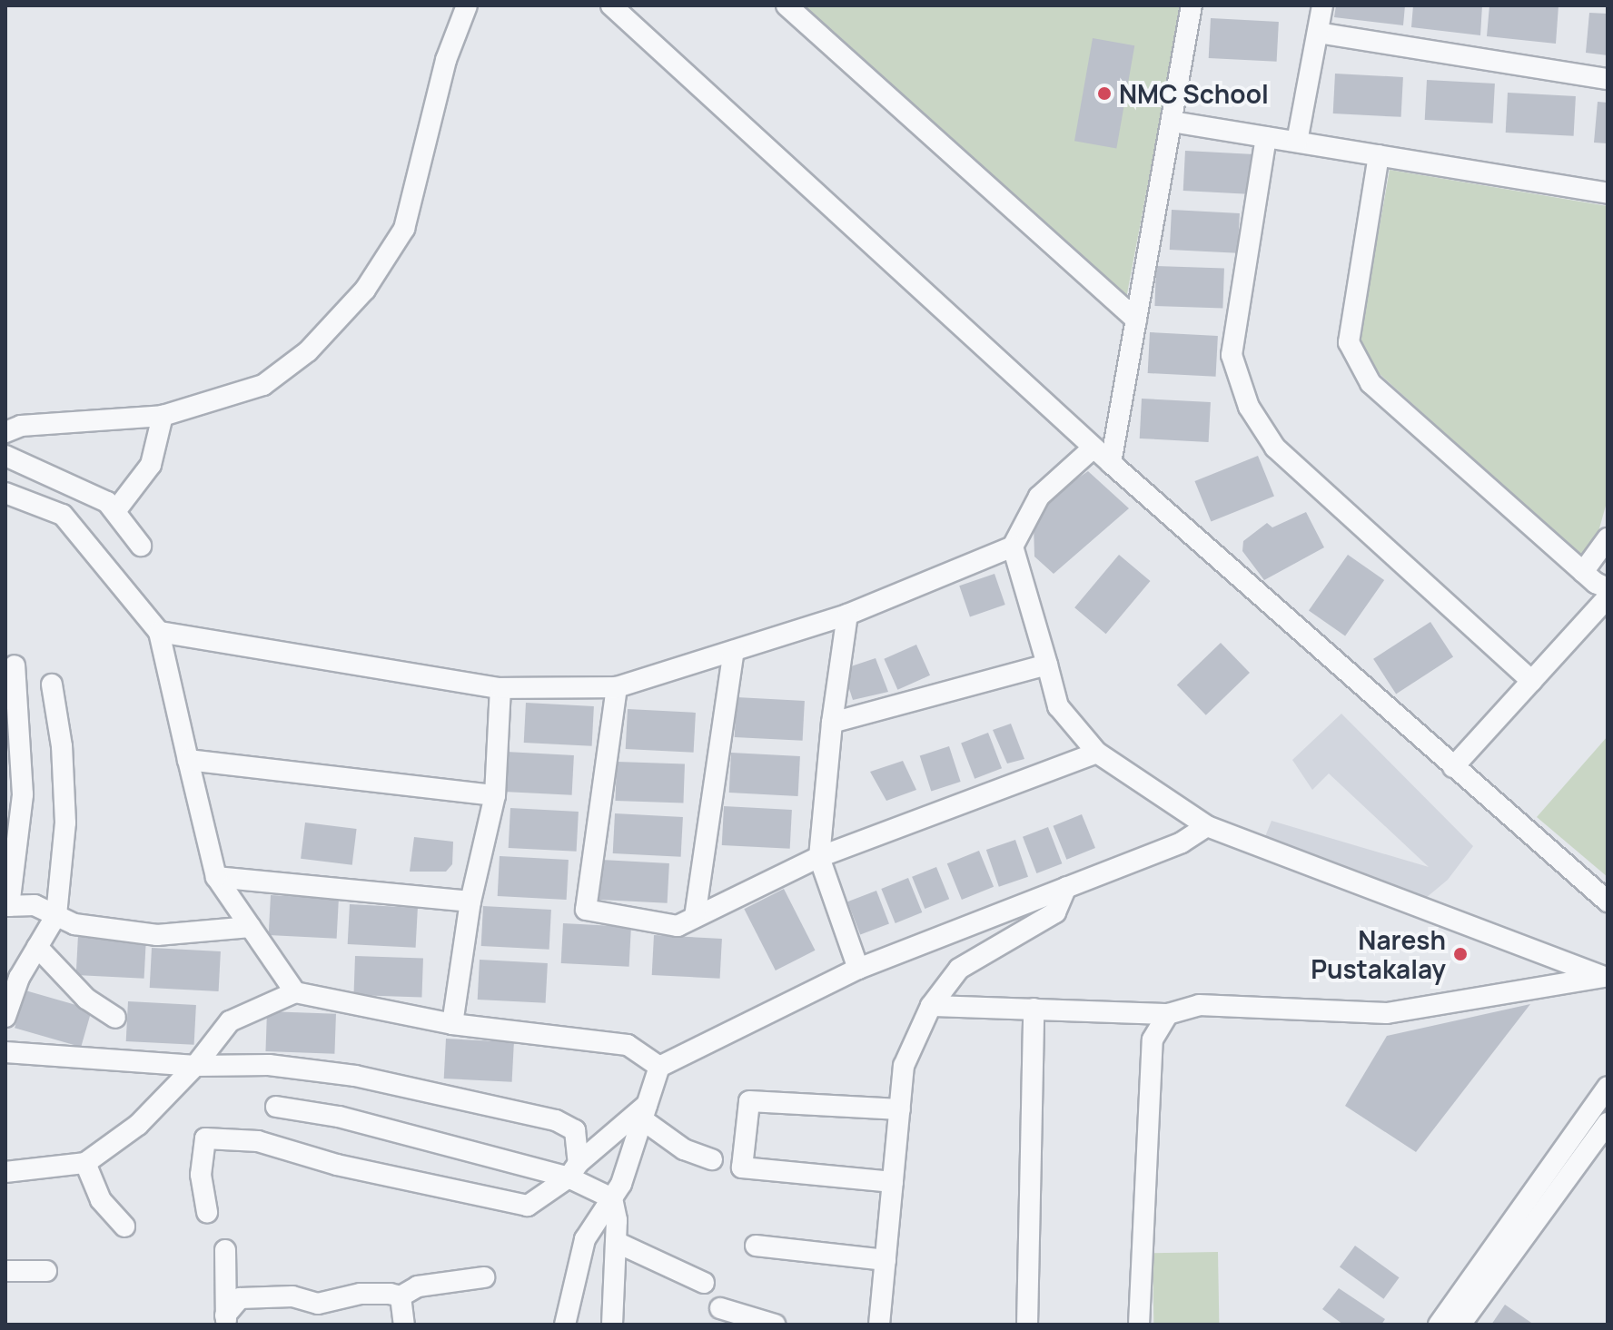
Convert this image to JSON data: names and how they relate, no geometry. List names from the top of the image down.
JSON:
{
  "places": ["NMC School", "Naresh Pustakalay"]
}
